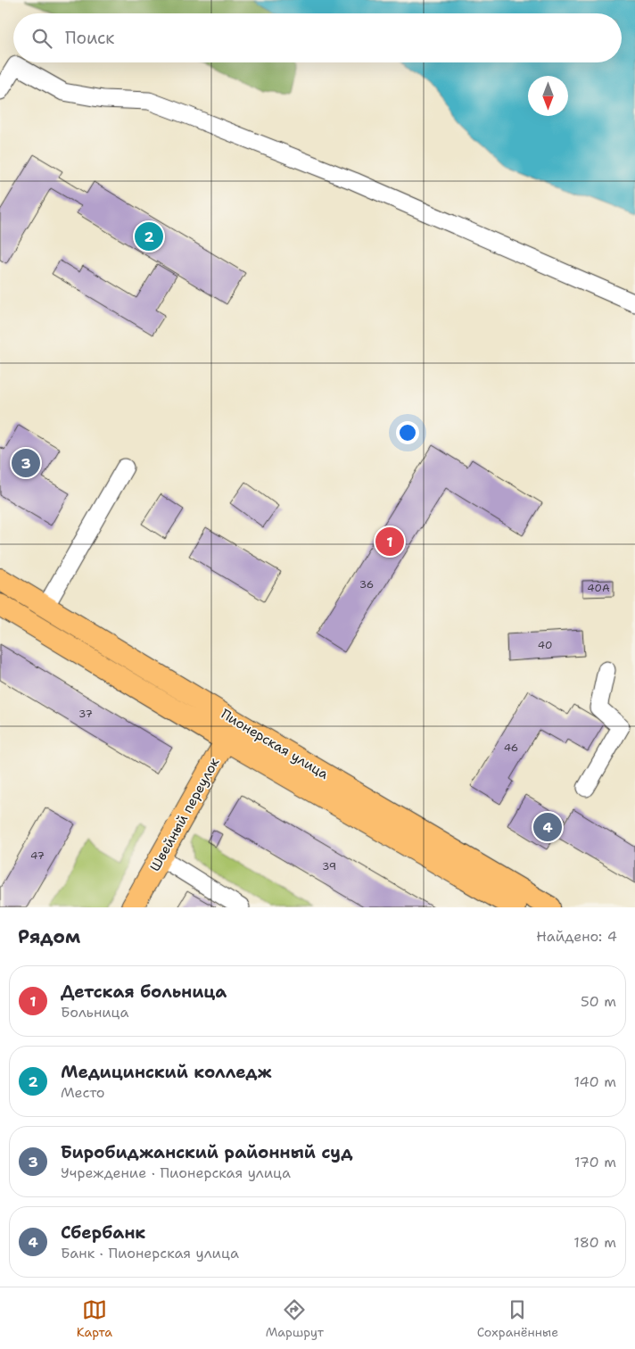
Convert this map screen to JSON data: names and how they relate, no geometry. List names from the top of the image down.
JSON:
{
  "streets": {
    "main road": ["Пионерская улица", "Швейный переулок"]
  },
  "crossings": [
    ["Пионерская улица", "Швейный переулок"]
  ],
  "house_numbers": [
    "36",
    "40А",
    "40",
    "37",
    "46",
    "47",
    "39"
  ],
  "north": "bottom",
  "page": {
    "search": "Поиск",
    "pins": [
      "2",
      "3",
      "1",
      "4"
    ],
    "heading": ["Рядом", "Найдено: 4"],
    "list": [
      {
        "mark": "1",
        "name": "Детская больница",
        "note": "Больница",
        "value": "50 m"
      },
      {
        "mark": "2",
        "name": "Медицинский колледж",
        "note": "Место",
        "value": "140 m"
      },
      {
        "mark": "3",
        "name": "Биробиджанский районный суд",
        "note": "Учреждение · Пионерская улица",
        "value": "170 m"
      },
      {
        "mark": "4",
        "name": "Сбербанк",
        "note": "Банк · Пионерская улица",
        "value": "180 m"
      }
    ],
    "nav": ["Карта", "Маршрут", "Сохранённые"]
  }
}
